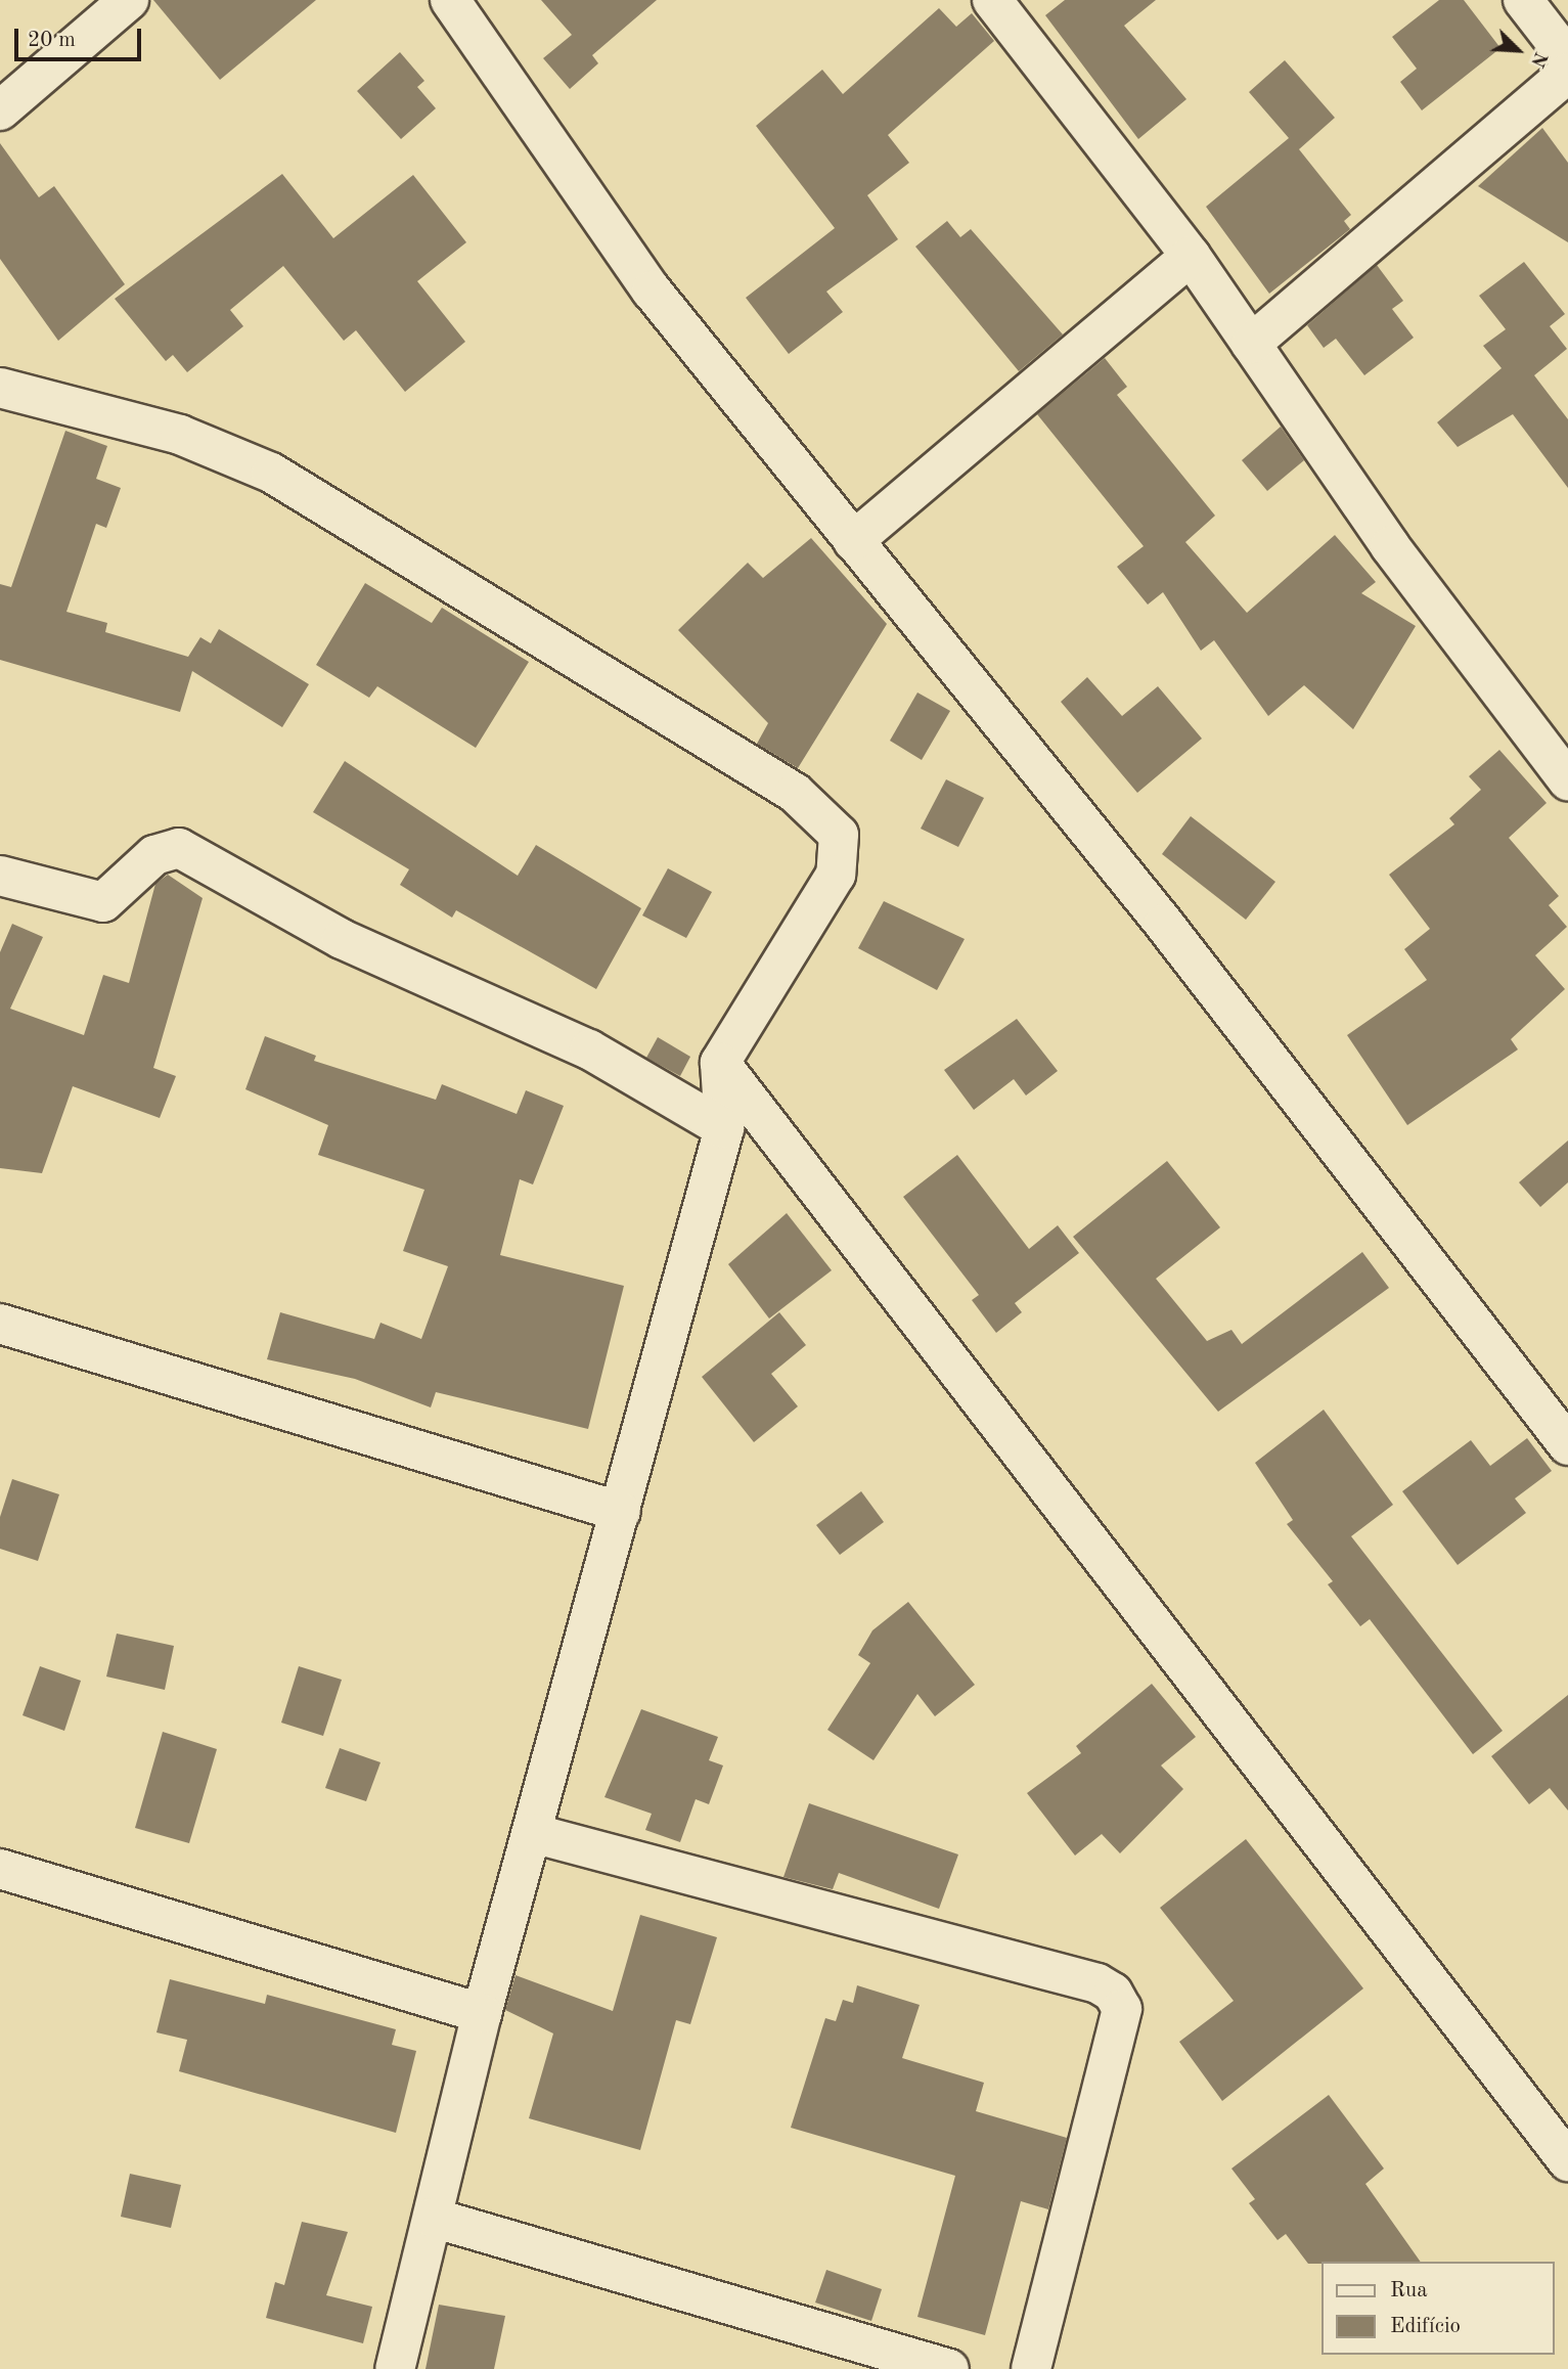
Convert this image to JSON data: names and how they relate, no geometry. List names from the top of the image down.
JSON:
{
  "legend": ["Rua", "Edifício"],
  "scale_bar": "20 m",
  "north": "bottom right"
}
